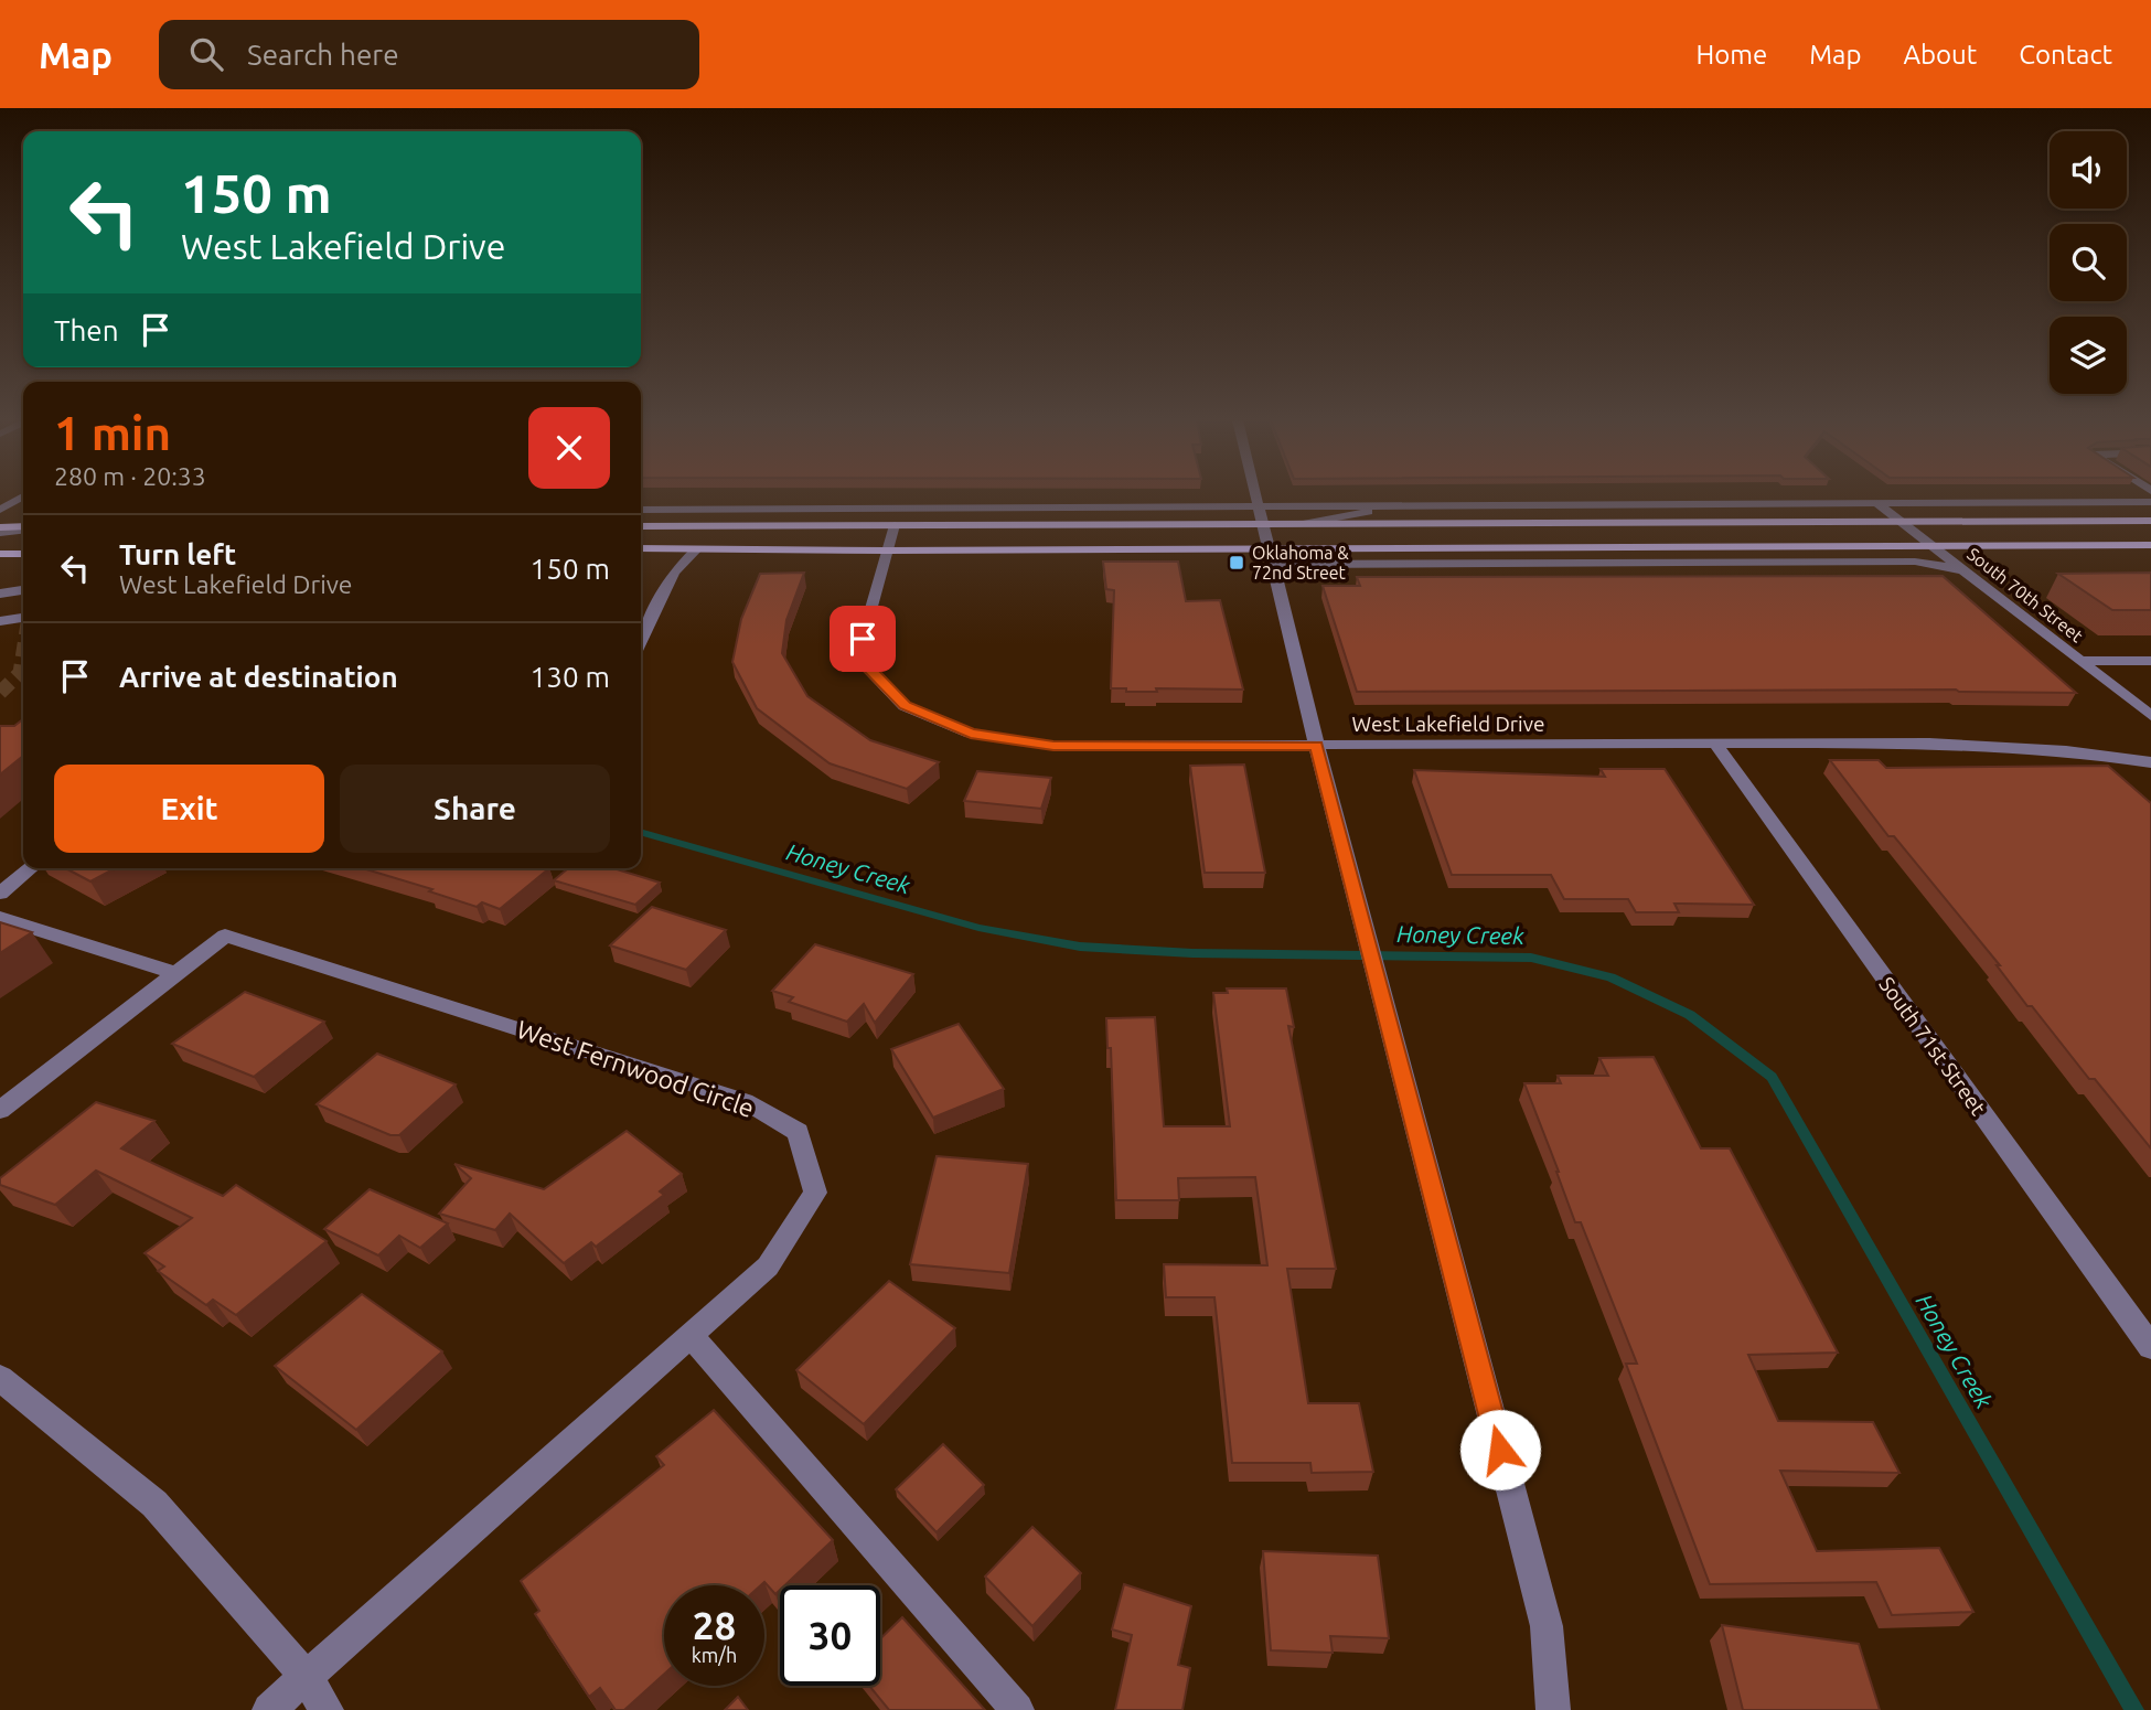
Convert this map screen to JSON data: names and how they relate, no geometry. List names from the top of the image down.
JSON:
{
  "streets": {
    "street": [
      "South 70th Street",
      "West Lakefield Drive",
      "South 71st Street",
      "West Fernwood Circle"
    ]
  },
  "crossings": [
    ["West Lakefield Drive", "South 71st Street"]
  ],
  "water": ["Honey Creek"],
  "places": {
    "transit": ["Oklahoma & 72nd Street"]
  },
  "page": {
    "header": "Map",
    "search": "Search here",
    "nav": [
      "Home",
      "Map",
      "About",
      "Contact"
    ],
    "turn": ["150 m", "West Lakefield Drive"],
    "then": "Then",
    "heading": ["1 min", "280 m · 20:33"],
    "list": [
      {
        "name": "Turn left",
        "note": "West Lakefield Drive",
        "value": "150 m"
      },
      {
        "name": "Arrive at destination",
        "value": "130 m"
      }
    ],
    "buttons": ["Exit", "Share"],
    "speed": "28 km/h",
    "limit": "30"
  }
}
